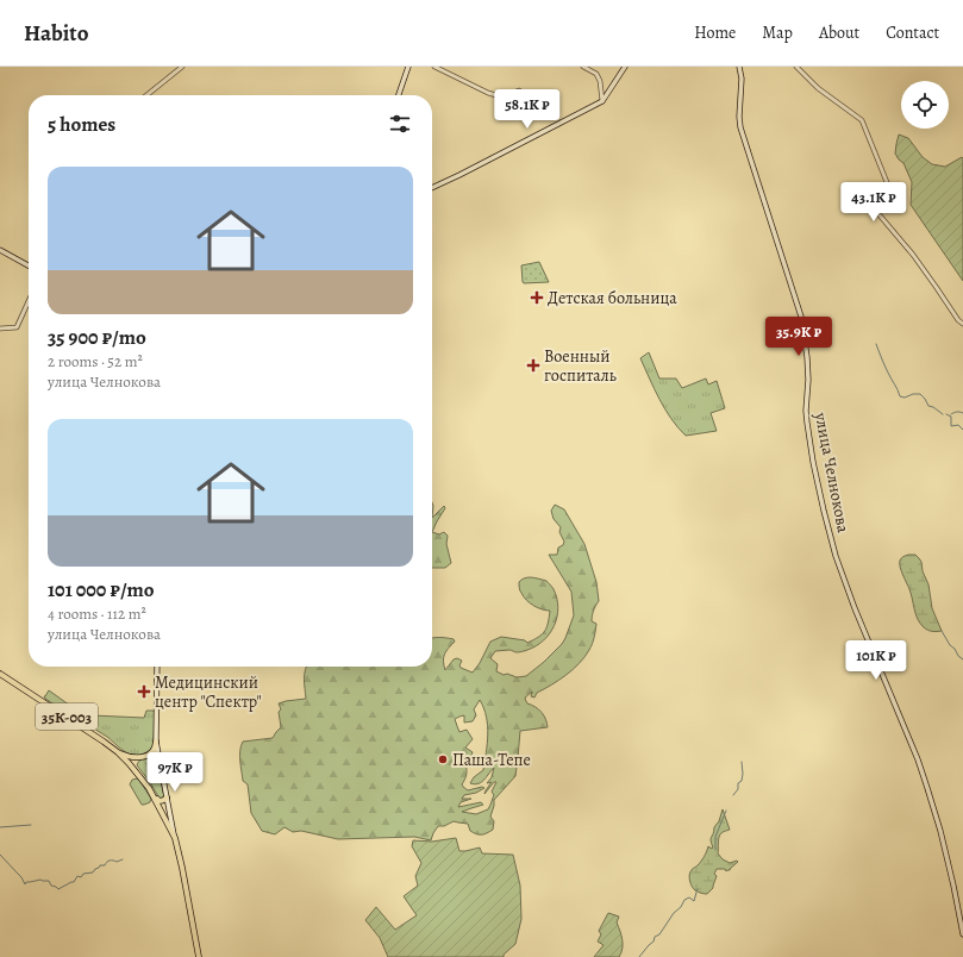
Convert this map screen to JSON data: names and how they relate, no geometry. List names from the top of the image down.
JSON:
{
  "streets": {
    "main road": ["улица Челнокова", "35К-003"]
  },
  "places": {
    "health": ["Детская больница", "Военный госпиталь", "Медицинский центр \"Спектр\""],
    "other": ["Паша-Тепе"]
  },
  "page": {
    "header": "Habito",
    "nav": [
      "Home",
      "Map",
      "About",
      "Contact"
    ],
    "price": [
      "58.1K ₽",
      "43.1K ₽",
      "35.9K ₽",
      "101K ₽",
      "97K ₽"
    ],
    "heading": "5 homes",
    "list": [
      {
        "name": "35 900 ₽/mo",
        "note": "2 rooms · 52 m² · улица Челнокова"
      },
      {
        "name": "101 000 ₽/mo",
        "note": "4 rooms · 112 m² · улица Челнокова"
      }
    ]
  }
}
